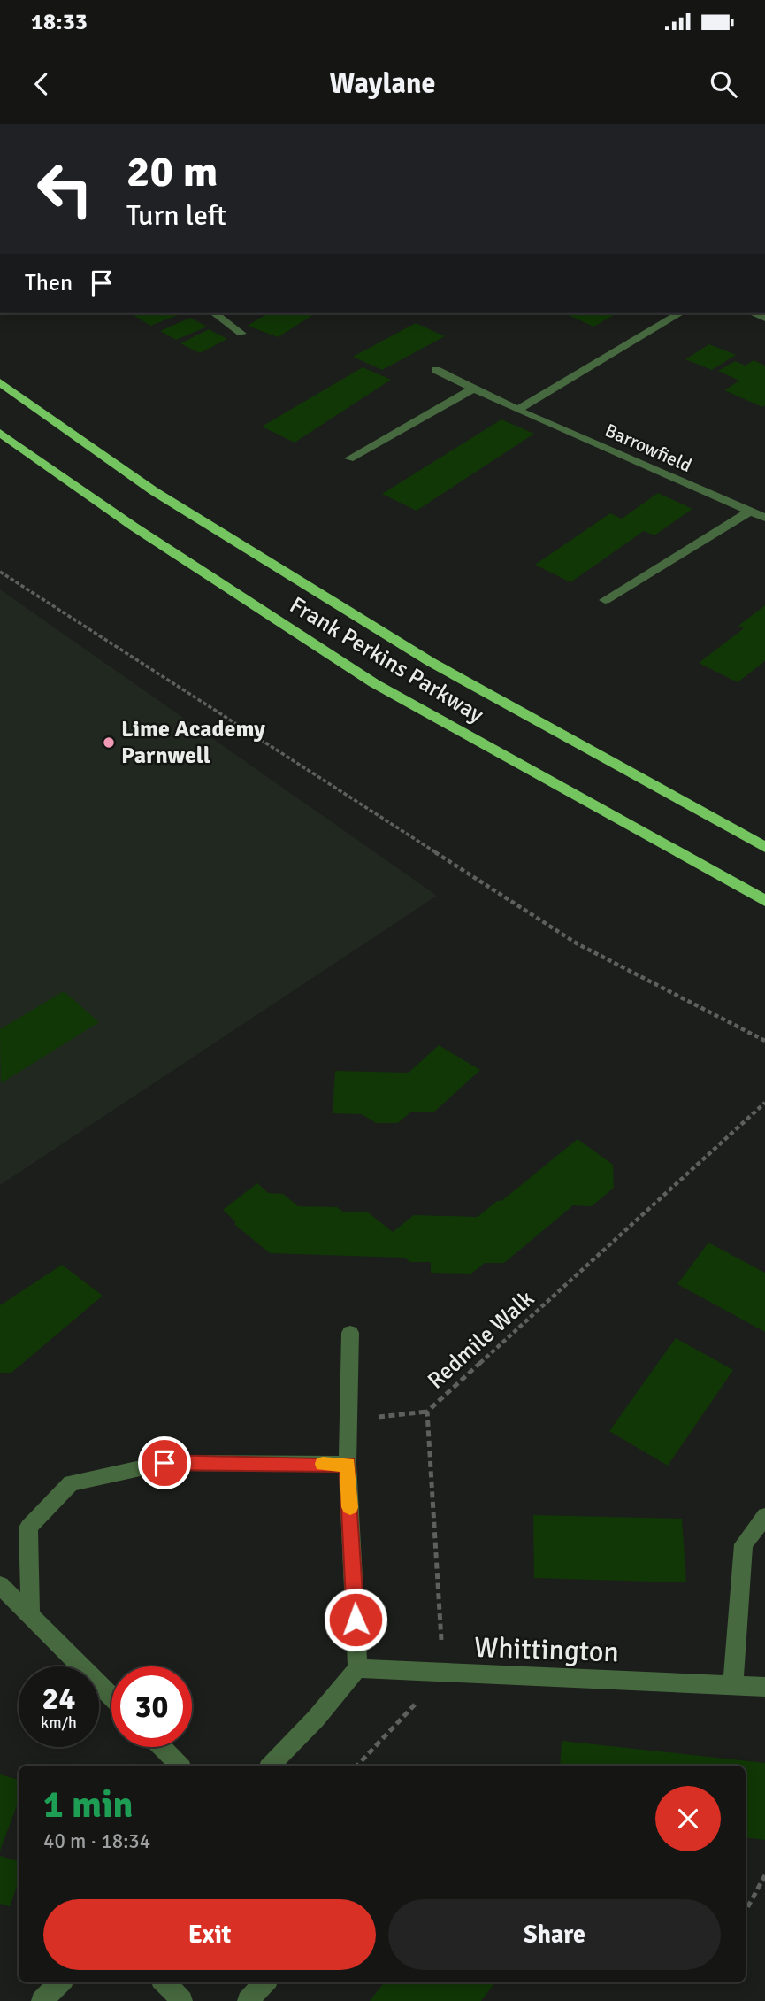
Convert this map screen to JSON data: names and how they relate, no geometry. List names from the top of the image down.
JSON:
{
  "streets": {
    "highway": ["Frank Perkins Parkway"],
    "street": ["Barrowfield", "Whittington"],
    "path": ["Redmile Walk"]
  },
  "crossings": [
    ["Redmile Walk", "Whittington"]
  ],
  "places": ["Lime Academy Parnwell"],
  "page": {
    "status": "18:33",
    "header": "Waylane",
    "turn": ["20 m", "Turn left"],
    "then": "Then",
    "speed": "24 km/h",
    "limit": "30",
    "heading": ["1 min", "40 m · 18:34"],
    "buttons": ["Exit", "Share"]
  }
}
